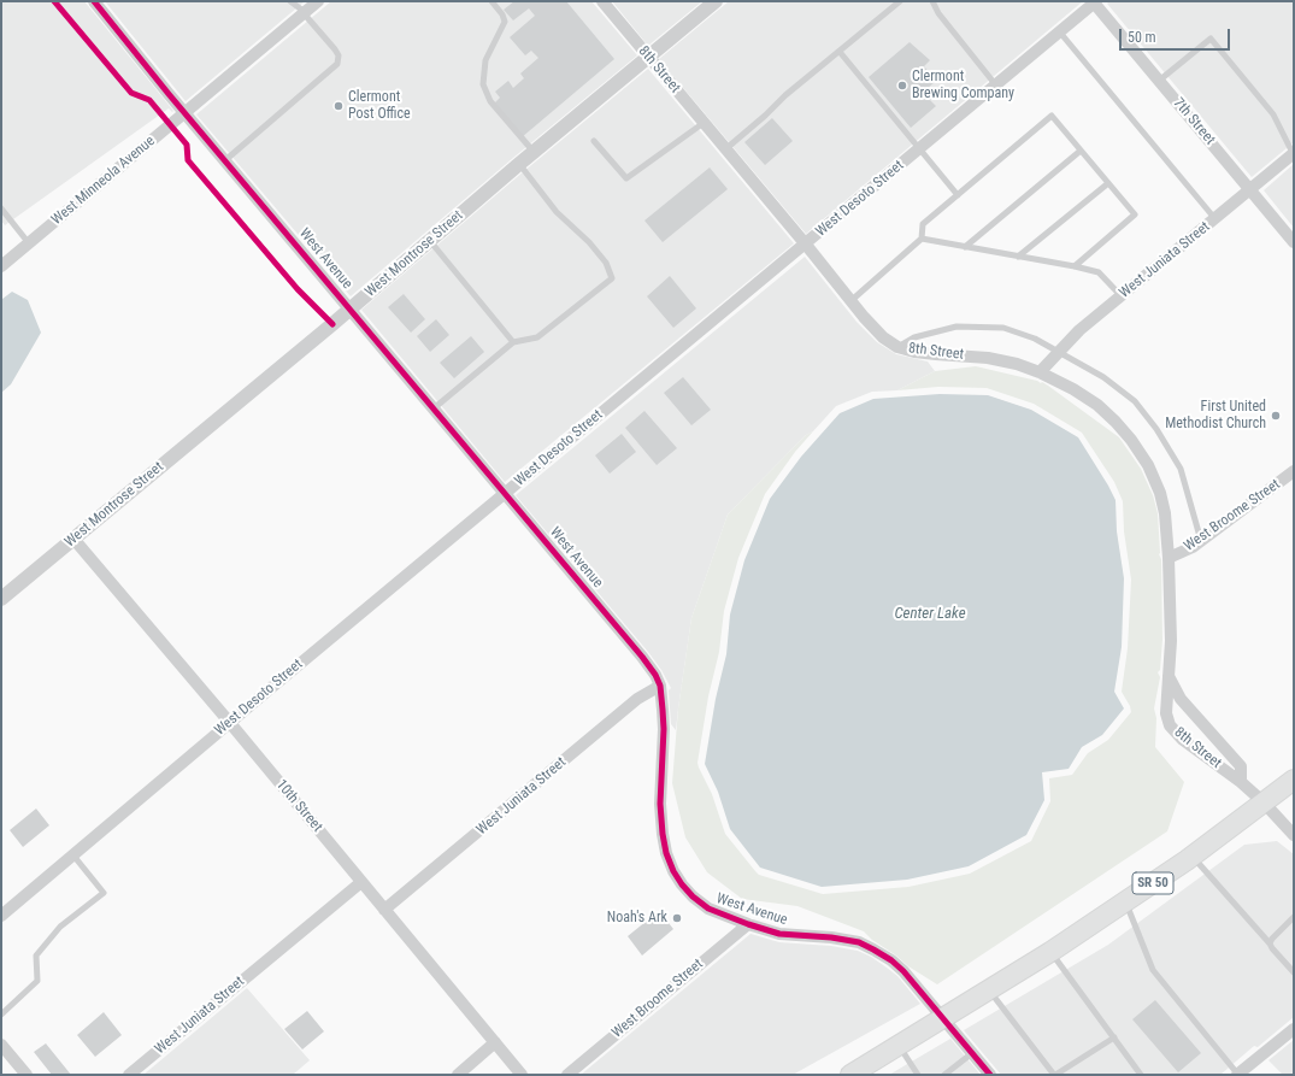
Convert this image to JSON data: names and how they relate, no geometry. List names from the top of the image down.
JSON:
{
  "streets": {
    "highway": ["SR 50"],
    "street": [
      "8th Street",
      "7th Street",
      "West Minneola Avenue",
      "West Desoto Street",
      "West Montrose Street",
      "West Avenue",
      "West Juniata Street",
      "West Broome Street",
      "10th Street"
    ]
  },
  "crossings": [
    ["8th Street", "West Desoto Street"],
    ["8th Street", "West Montrose Street"],
    ["8th Street", "West Juniata Street"],
    ["8th Street", "West Broome Street"],
    ["8th Street", "SR 50"],
    ["7th Street", "West Desoto Street"],
    ["7th Street", "West Juniata Street"],
    ["West Minneola Avenue", "West Avenue"],
    ["West Desoto Street", "West Avenue"],
    ["West Desoto Street", "10th Street"],
    ["West Montrose Street", "West Avenue"],
    ["West Montrose Street", "10th Street"],
    ["West Avenue", "West Juniata Street"],
    ["West Avenue", "West Broome Street"],
    ["West Avenue", "SR 50"],
    ["West Juniata Street", "10th Street"]
  ],
  "water": ["Center Lake"],
  "places": [
    "Clermont Brewing Company",
    "Clermont Post Office",
    "First United Methodist Church",
    "Noah's Ark"
  ],
  "scale_bar": "50 m"
}
